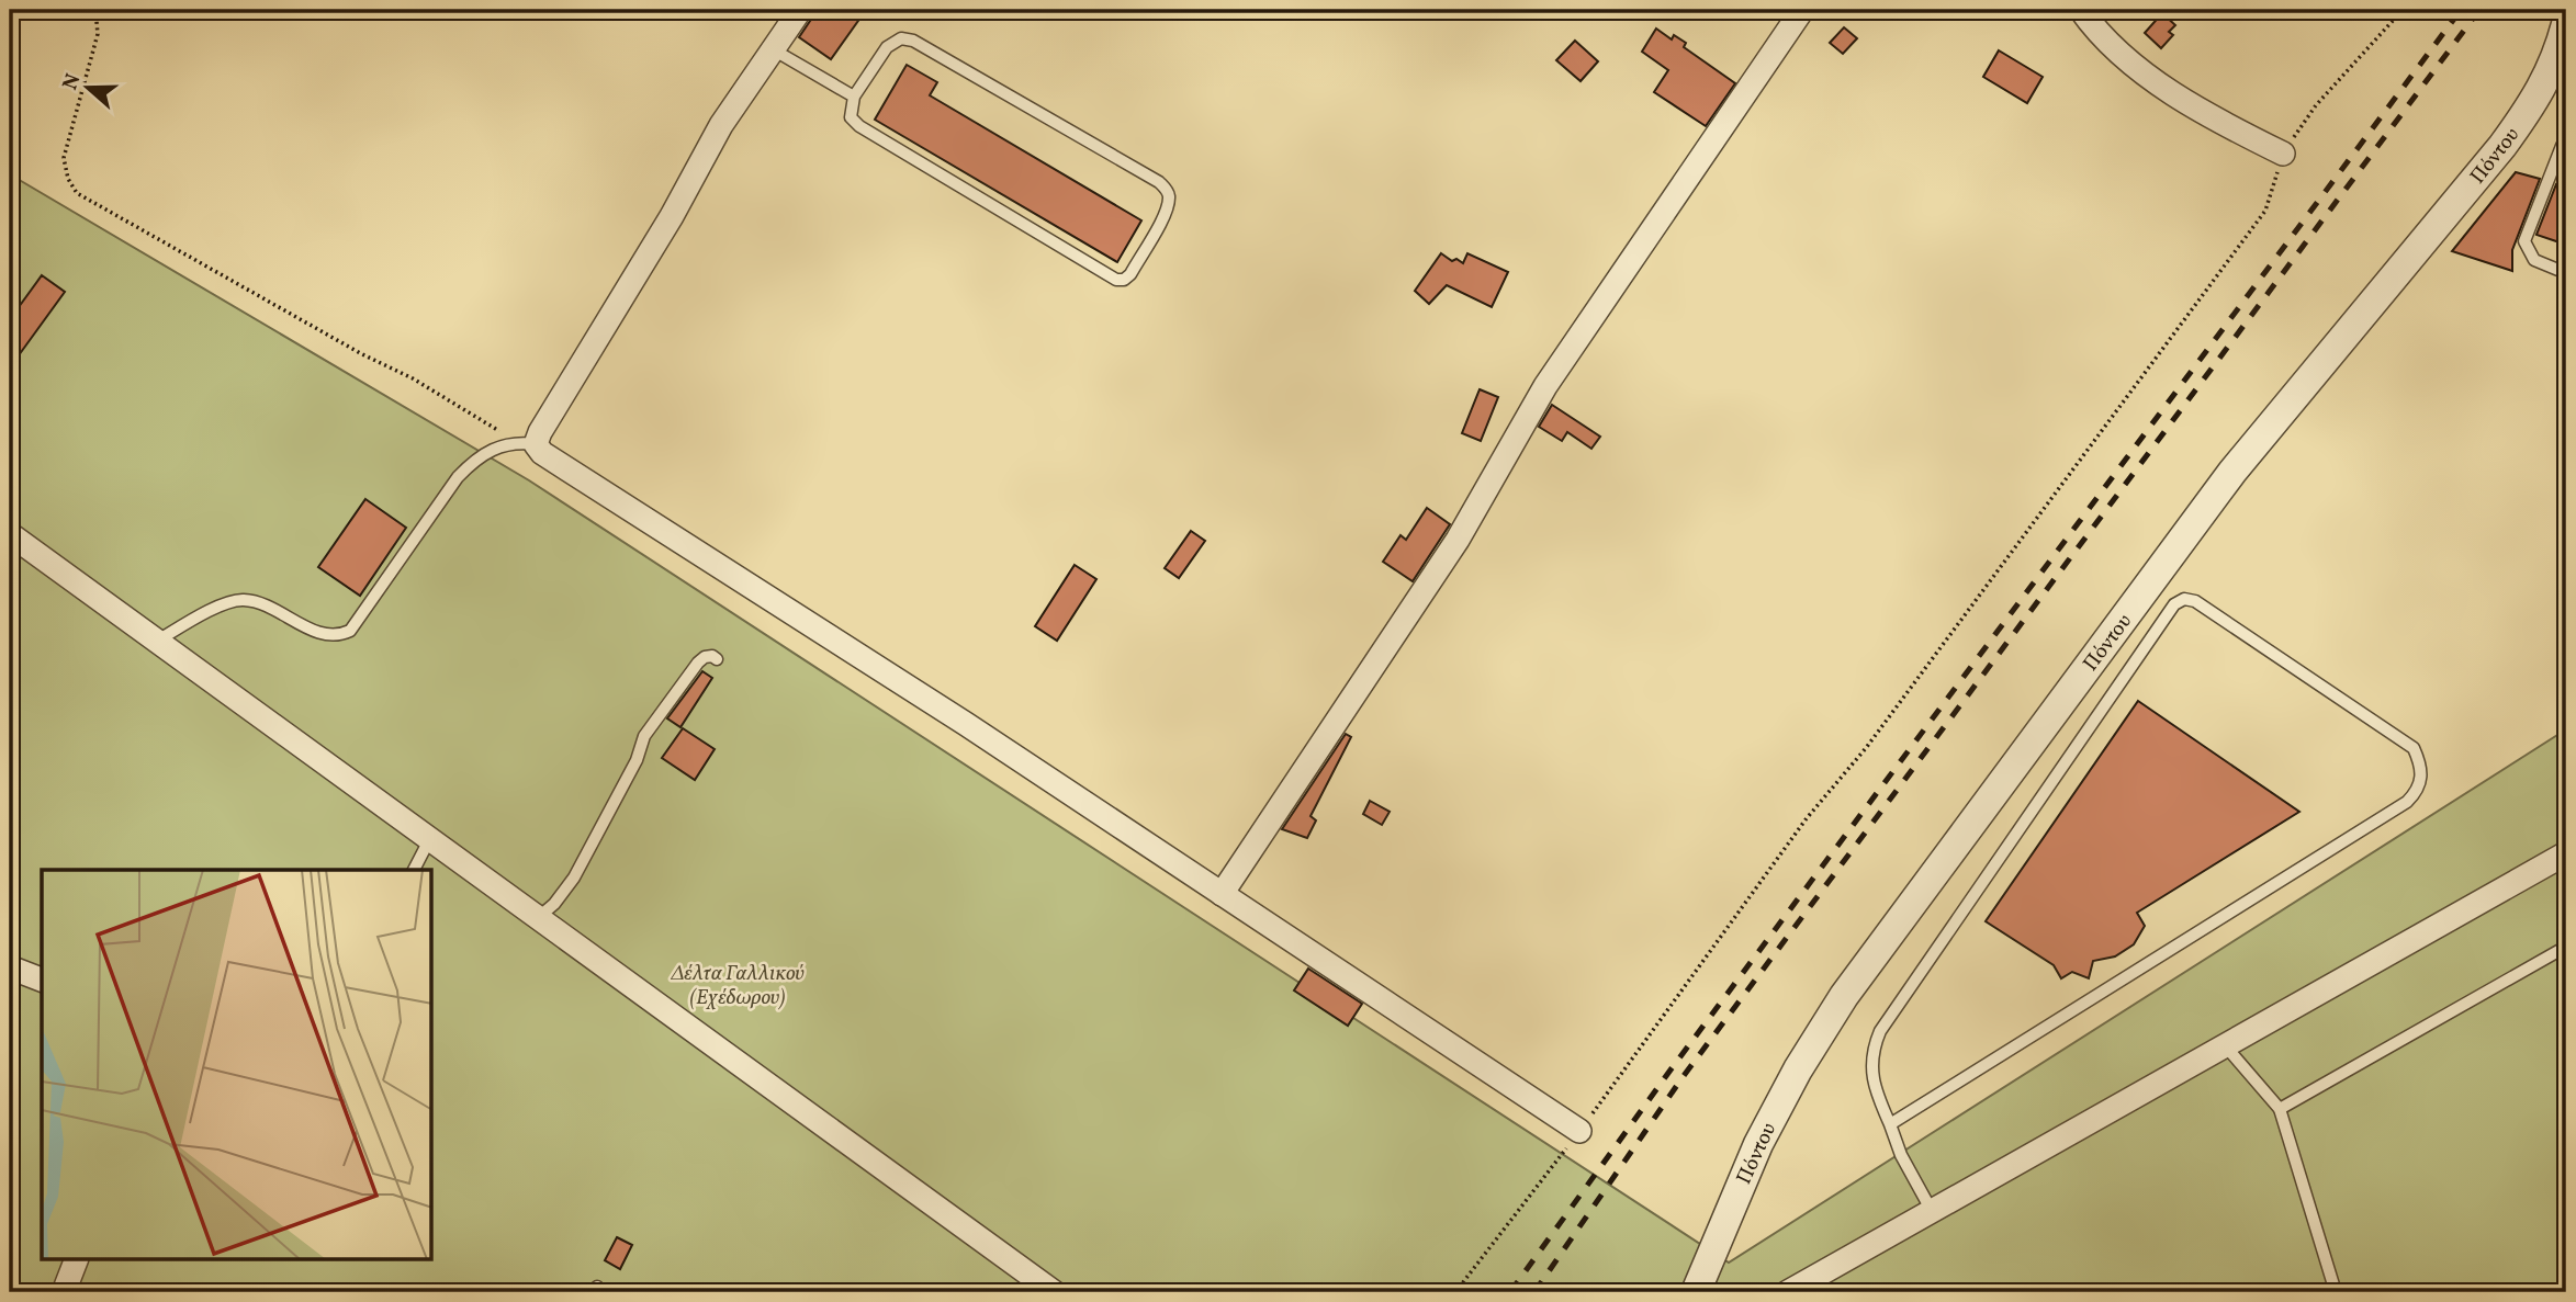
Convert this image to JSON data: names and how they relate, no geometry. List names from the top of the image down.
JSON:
{
  "streets": {
    "street": ["Πόντου"]
  },
  "parks": ["Δέλτα Γαλλικού (Εχέδωρου)"],
  "north": "left"
}
